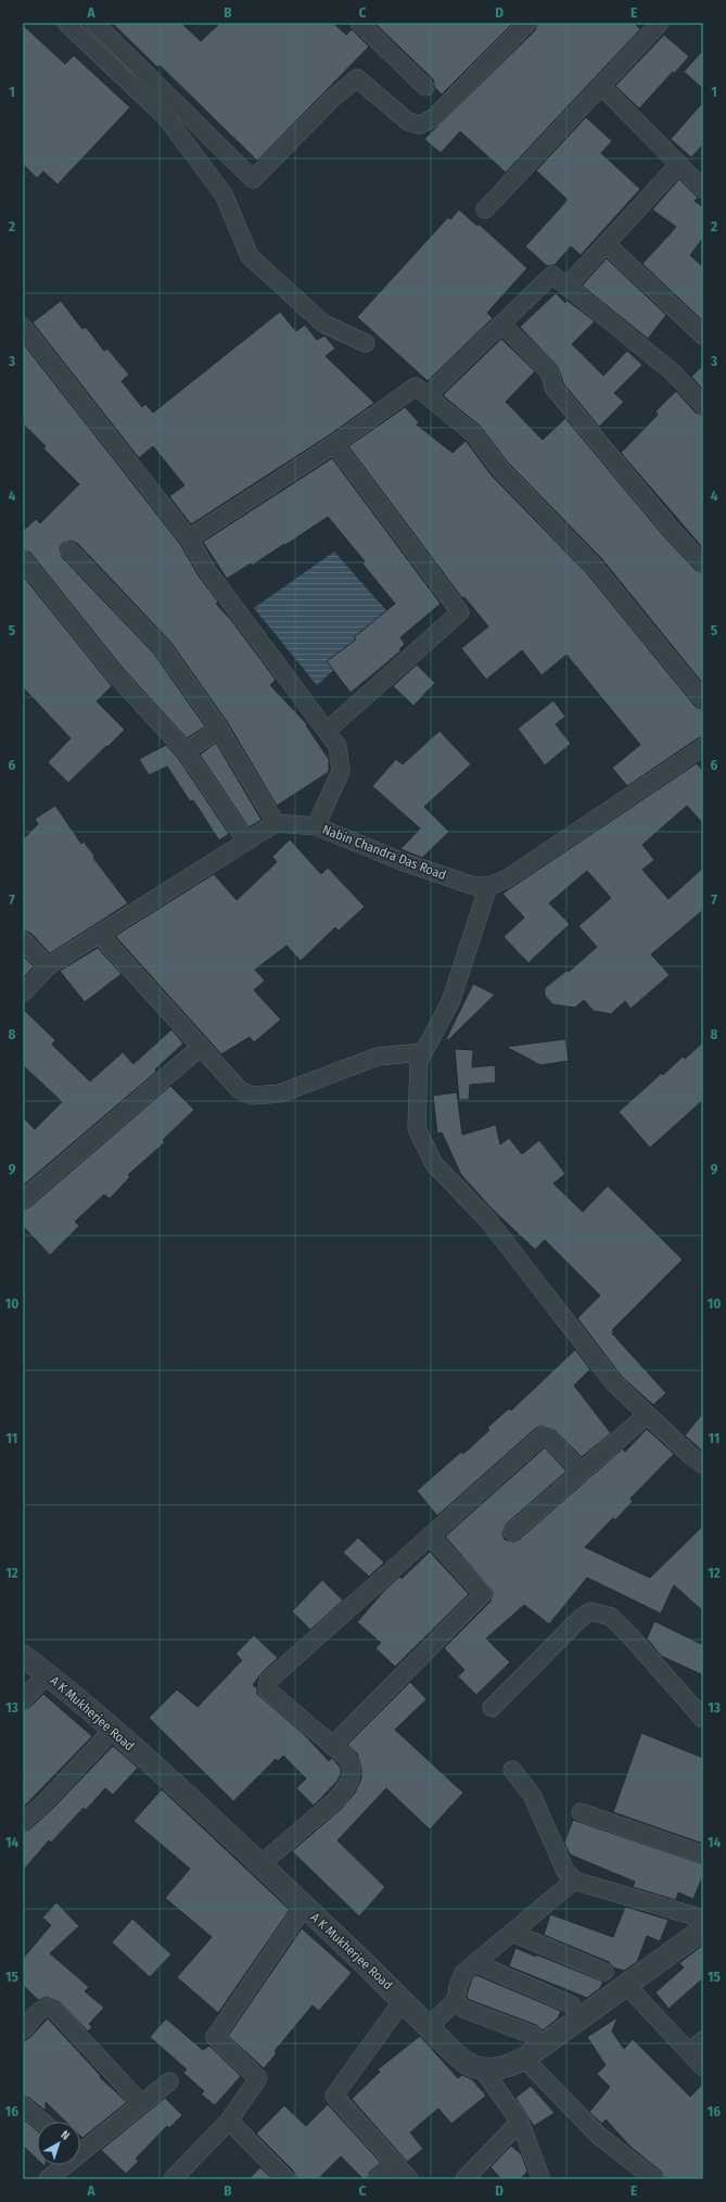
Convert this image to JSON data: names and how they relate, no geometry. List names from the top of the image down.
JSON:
{
  "streets": {
    "street": ["Nabin Chandra Das Road", "A K Mukherjee Road"]
  },
  "north": "top right",
  "grid": {
    "columns": [
      "A",
      "B",
      "C",
      "D",
      "E"
    ],
    "rows": [
      "1",
      "2",
      "3",
      "4",
      "5",
      "6",
      "7",
      "8",
      "9",
      "10",
      "11",
      "12",
      "13",
      "14",
      "15",
      "16"
    ]
  }
}
